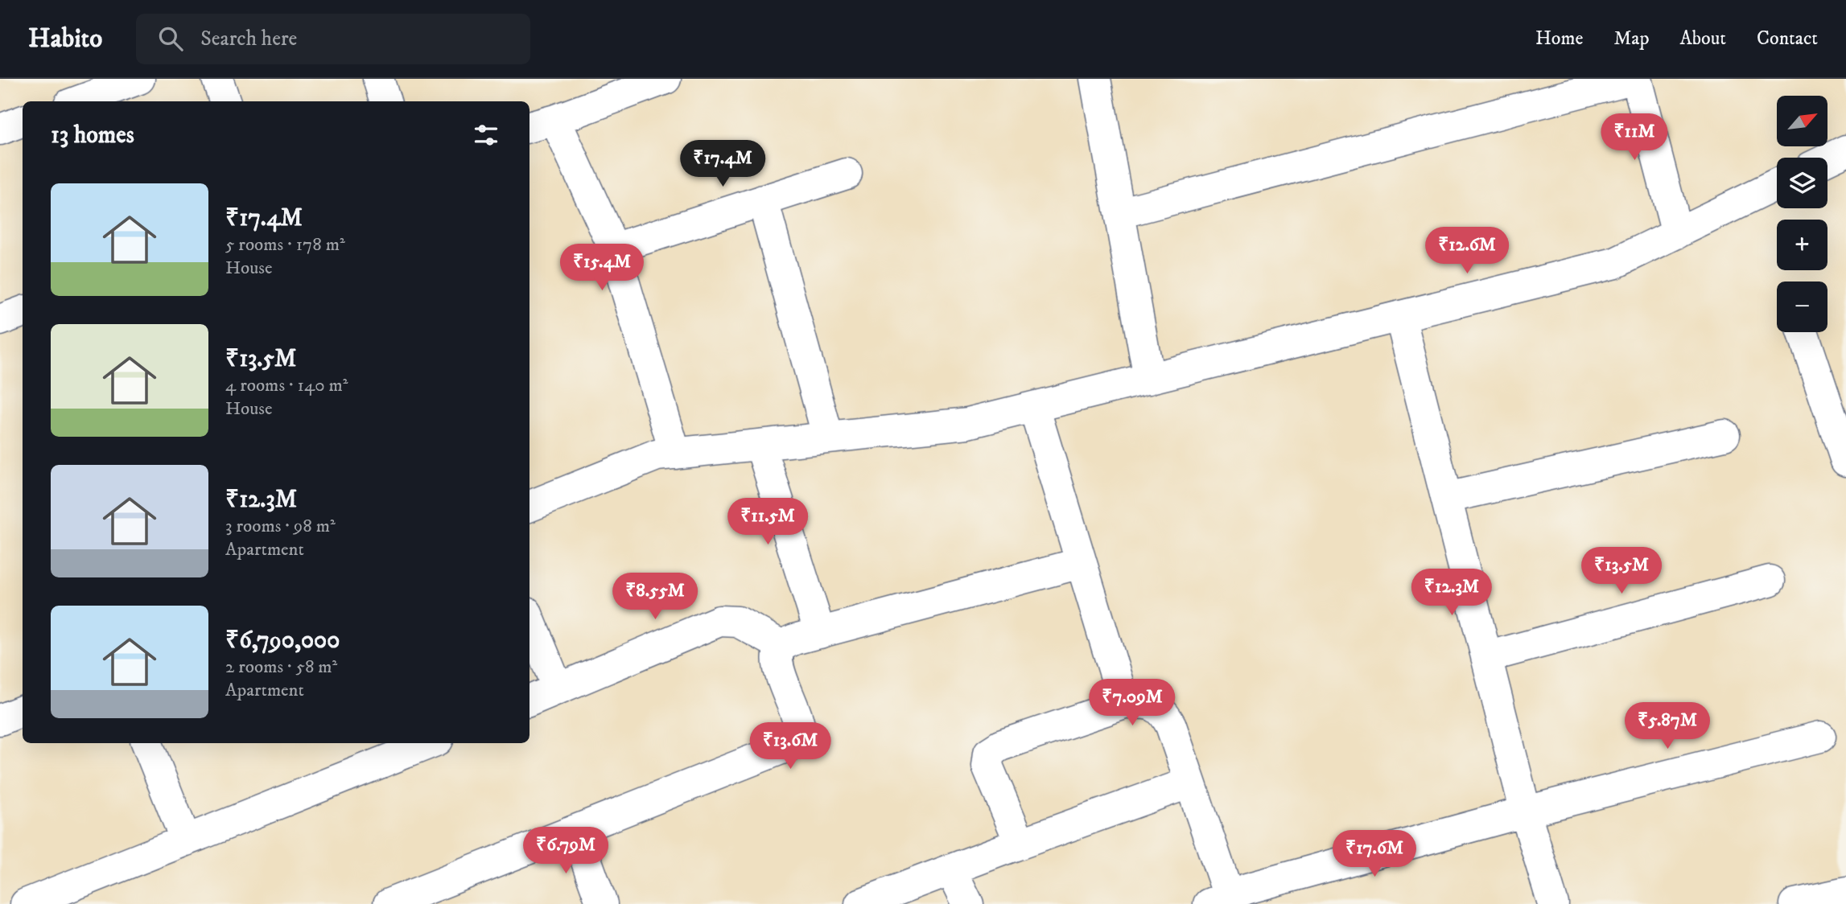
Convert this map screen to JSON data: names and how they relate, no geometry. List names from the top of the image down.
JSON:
{
  "north": "top right",
  "page": {
    "header": "Habito",
    "search": "Search here",
    "nav": [
      "Home",
      "Map",
      "About",
      "Contact"
    ],
    "map_buttons": ["+", "−"],
    "heading": "13 homes",
    "price": [
      "₹11M",
      "₹17.4M",
      "₹12.6M",
      "₹15.4M",
      "₹11.5M",
      "₹13.5M",
      "₹12.3M",
      "₹8.55M",
      "₹7.09M",
      "₹5.87M",
      "₹13.6M",
      "₹6.79M",
      "₹17.6M"
    ],
    "list": [
      {
        "name": "₹17.4M",
        "note": "5 rooms · 178 m² · House"
      },
      {
        "name": "₹13.5M",
        "note": "4 rooms · 140 m² · House"
      },
      {
        "name": "₹12.3M",
        "note": "3 rooms · 98 m² · Apartment"
      },
      {
        "name": "₹6,790,000",
        "note": "2 rooms · 58 m² · Apartment"
      }
    ]
  }
}
